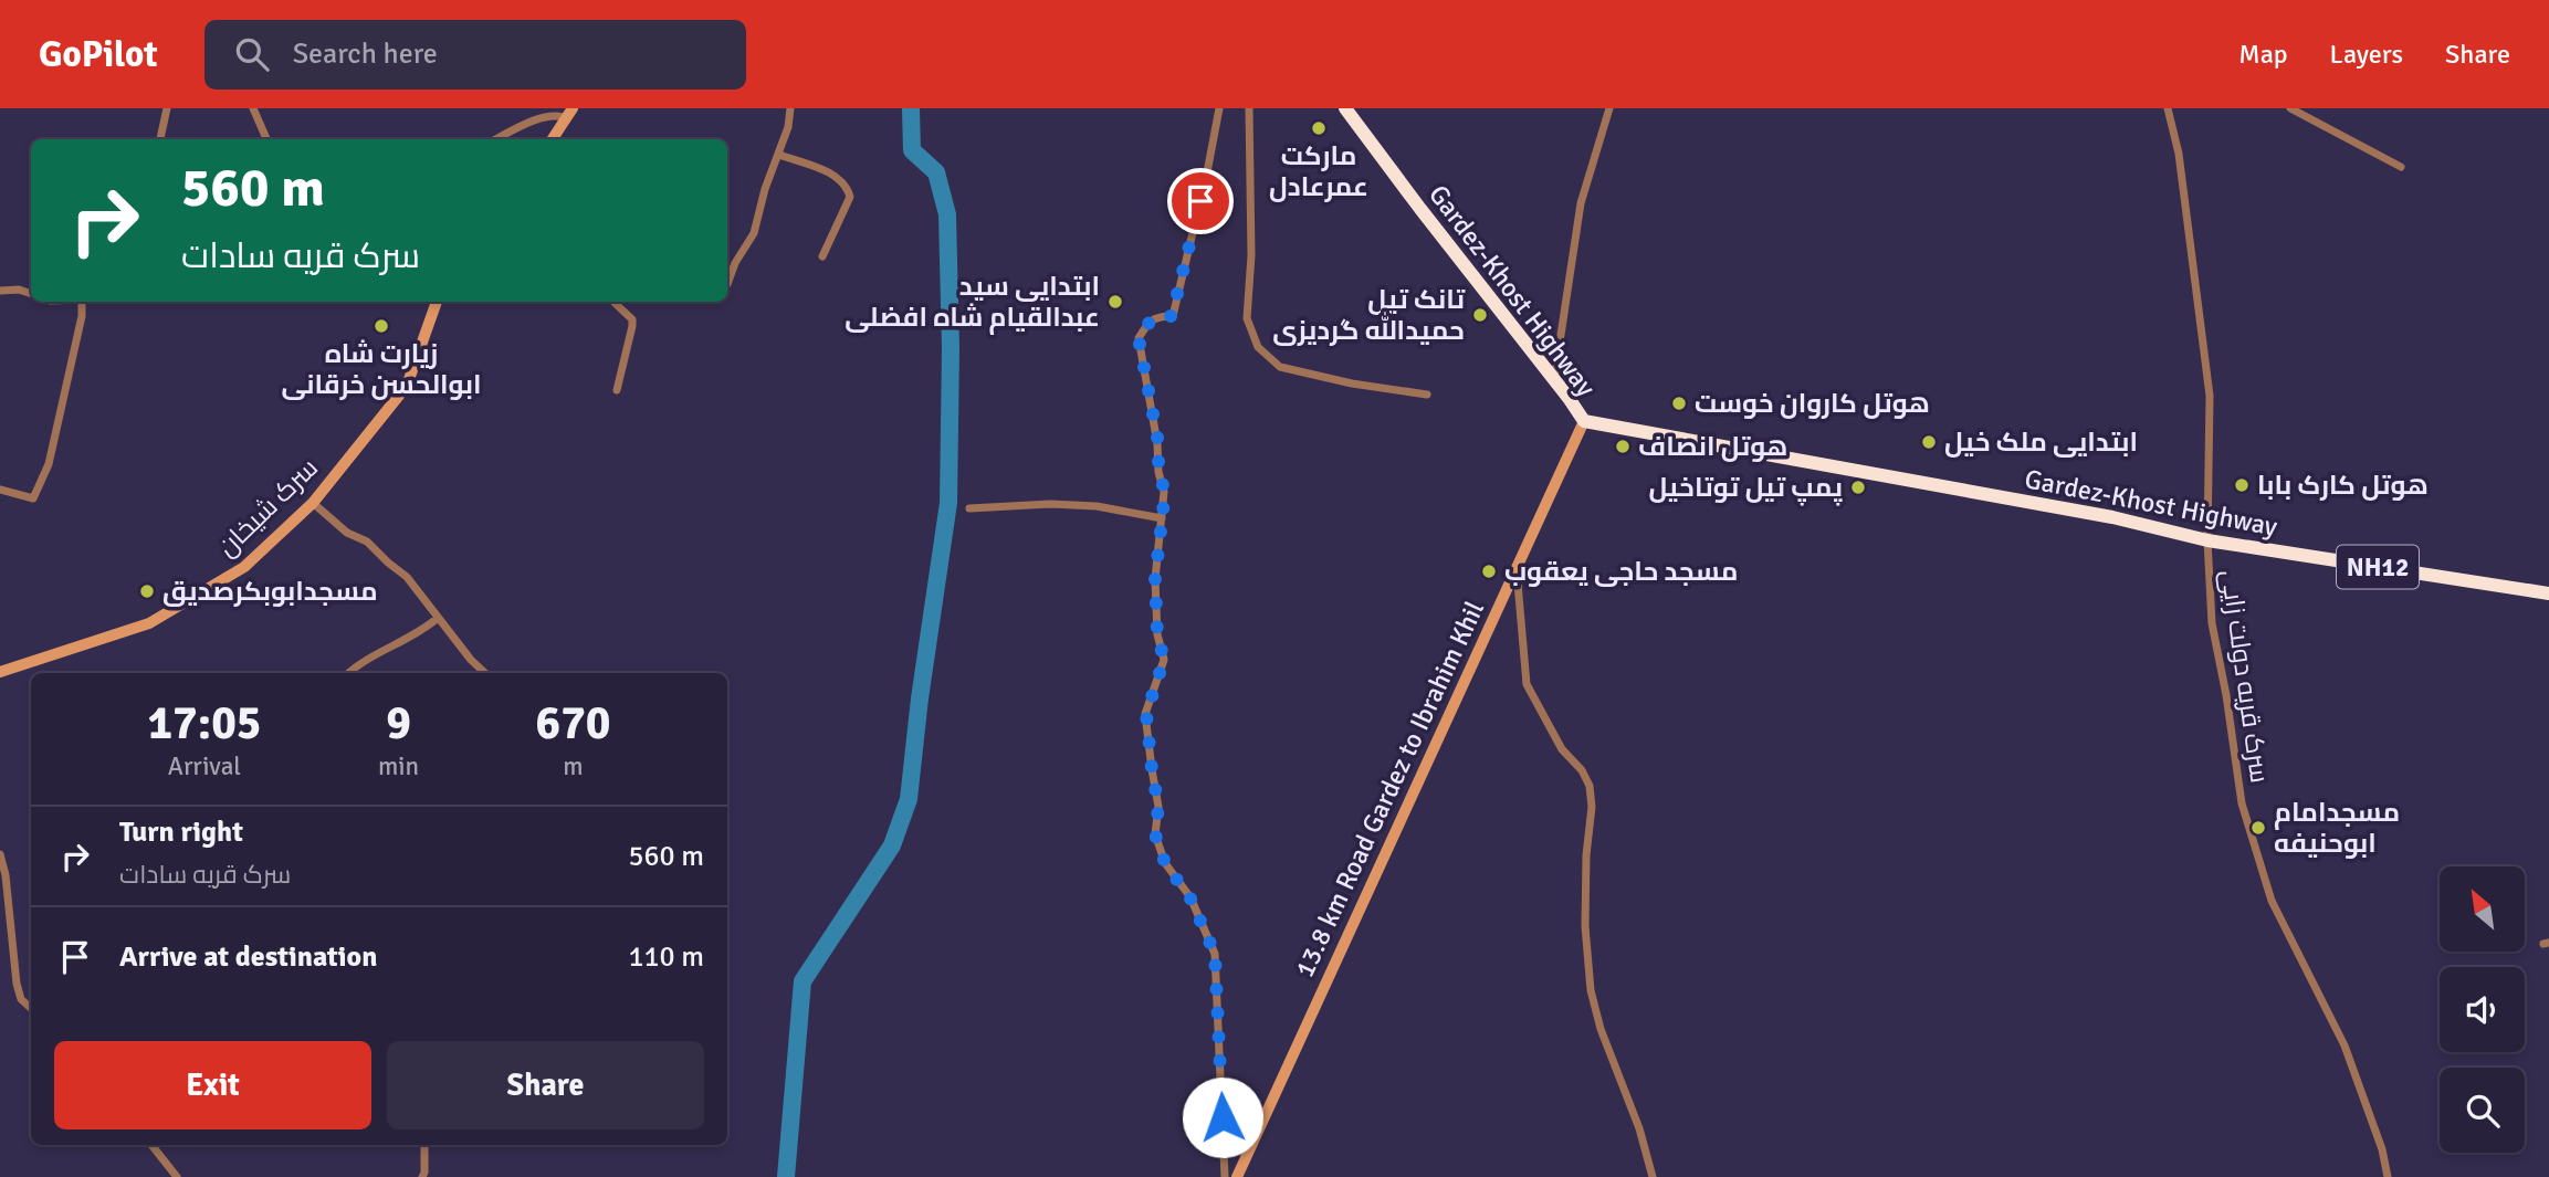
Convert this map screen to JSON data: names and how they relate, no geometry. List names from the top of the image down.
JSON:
{
  "streets": {
    "highway": ["Gardez-Khost Highway", "NH12"],
    "street": ["سرک شیخان", "سرک قریه دولت زایی", "13.8 km Road Gardez to Ibrahim Khil"]
  },
  "crossings": [
    ["Gardez-Khost Highway", "سرک قریه دولت زایی"],
    ["Gardez-Khost Highway", "13.8 km Road Gardez to Ibrahim Khil"]
  ],
  "places": [
    "مارکت عمرعادل",
    "ابتدایی سید عبدالقیام شاه افضلی",
    "تانک تیل حمیدالله گردیزی",
    "زیارت شاه ابوالحسن خرقانی",
    "هوتل کاروان خوست",
    "ابتدایی ملک خیل",
    "هوتل انصاف",
    "هوتل کارک بابا",
    "پمپ تیل توتاخیل",
    "مسجد حاجی یعقوب",
    "مسجدابوبکرصدیق",
    "مسجدامام ابوحنیفه"
  ],
  "north": "top left",
  "page": {
    "header": "GoPilot",
    "search": "Search here",
    "nav": ["Map", "Layers", "Share"],
    "turn": ["560 m", "سرک قریه سادات"],
    "eta": [
      "17:05",
      "Arrival",
      "9",
      "min",
      "670",
      "m"
    ],
    "list": [
      {
        "name": "Turn right",
        "note": "سرک قریه سادات",
        "value": "560 m"
      },
      {
        "name": "Arrive at destination",
        "value": "110 m"
      }
    ],
    "buttons": ["Exit", "Share"]
  }
}
